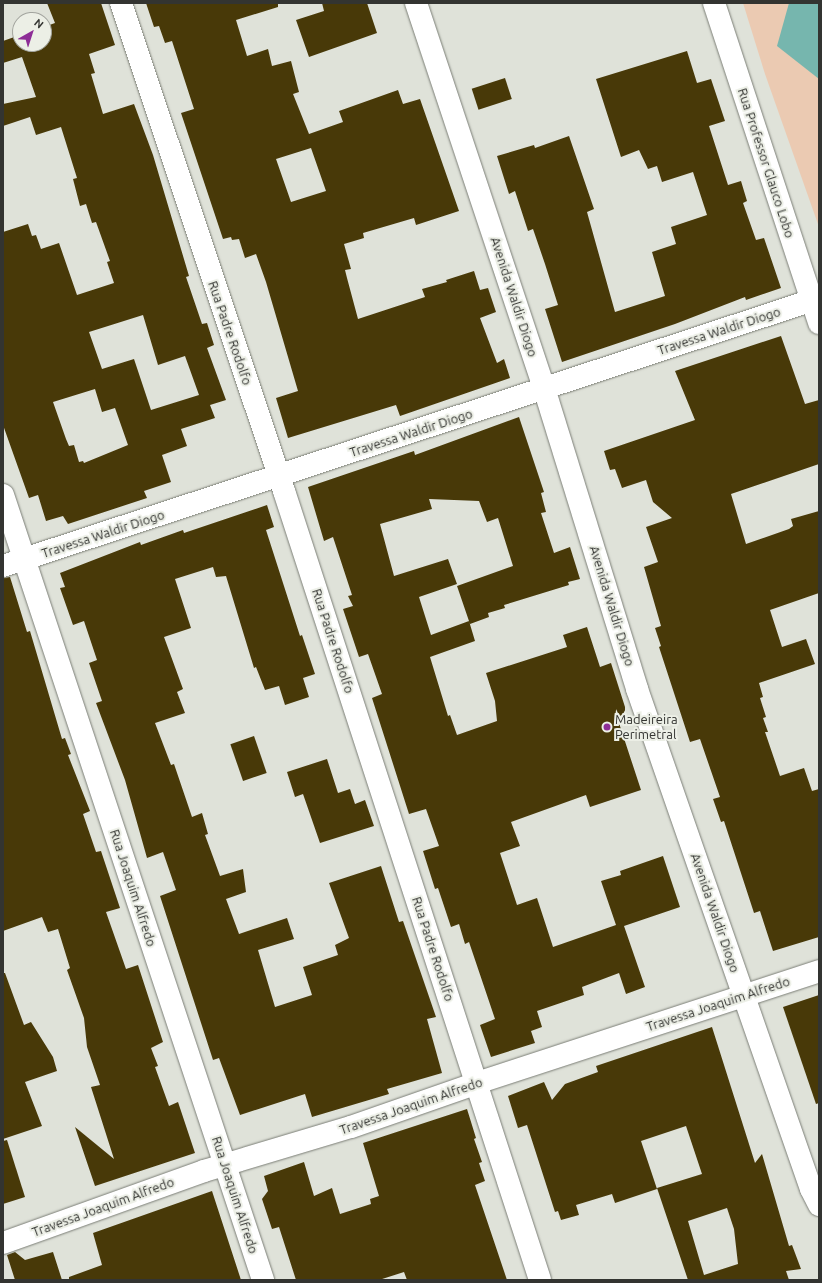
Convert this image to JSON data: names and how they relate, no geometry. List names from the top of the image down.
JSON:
{
  "streets": {
    "street": [
      "Rua Professor Glauco Lobo",
      "Avenida Waldir Diogo",
      "Travessa Waldir Diogo",
      "Rua Padre Rodolfo",
      "Rua Joaquim Alfredo",
      "Travessa Joaquim Alfredo"
    ]
  },
  "crossings": [
    ["Rua Professor Glauco Lobo", "Travessa Waldir Diogo"],
    ["Avenida Waldir Diogo", "Travessa Waldir Diogo"],
    ["Avenida Waldir Diogo", "Travessa Joaquim Alfredo"],
    ["Travessa Waldir Diogo", "Rua Padre Rodolfo"],
    ["Travessa Waldir Diogo", "Rua Joaquim Alfredo"],
    ["Rua Padre Rodolfo", "Travessa Joaquim Alfredo"],
    ["Rua Joaquim Alfredo", "Travessa Joaquim Alfredo"]
  ],
  "places": ["Madeireira Perimetral"],
  "north": "top right"
}
